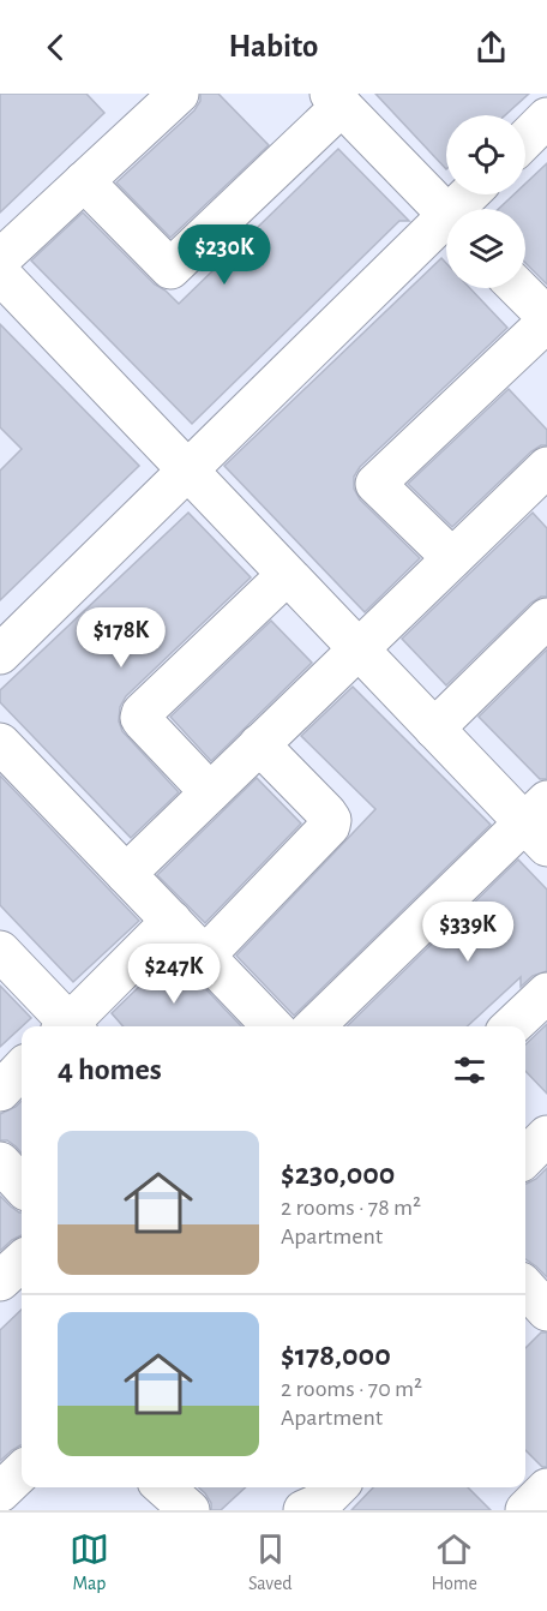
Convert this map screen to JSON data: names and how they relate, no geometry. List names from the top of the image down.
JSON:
{
  "page": {
    "header": "Habito",
    "price": [
      "$230K",
      "$178K",
      "$339K",
      "$247K"
    ],
    "heading": "4 homes",
    "list": [
      {
        "name": "$230,000",
        "note": "2 rooms · 78 m² · Apartment"
      },
      {
        "name": "$178,000",
        "note": "2 rooms · 70 m² · Apartment"
      }
    ],
    "tabs": ["Map", "Saved", "Home"]
  }
}
